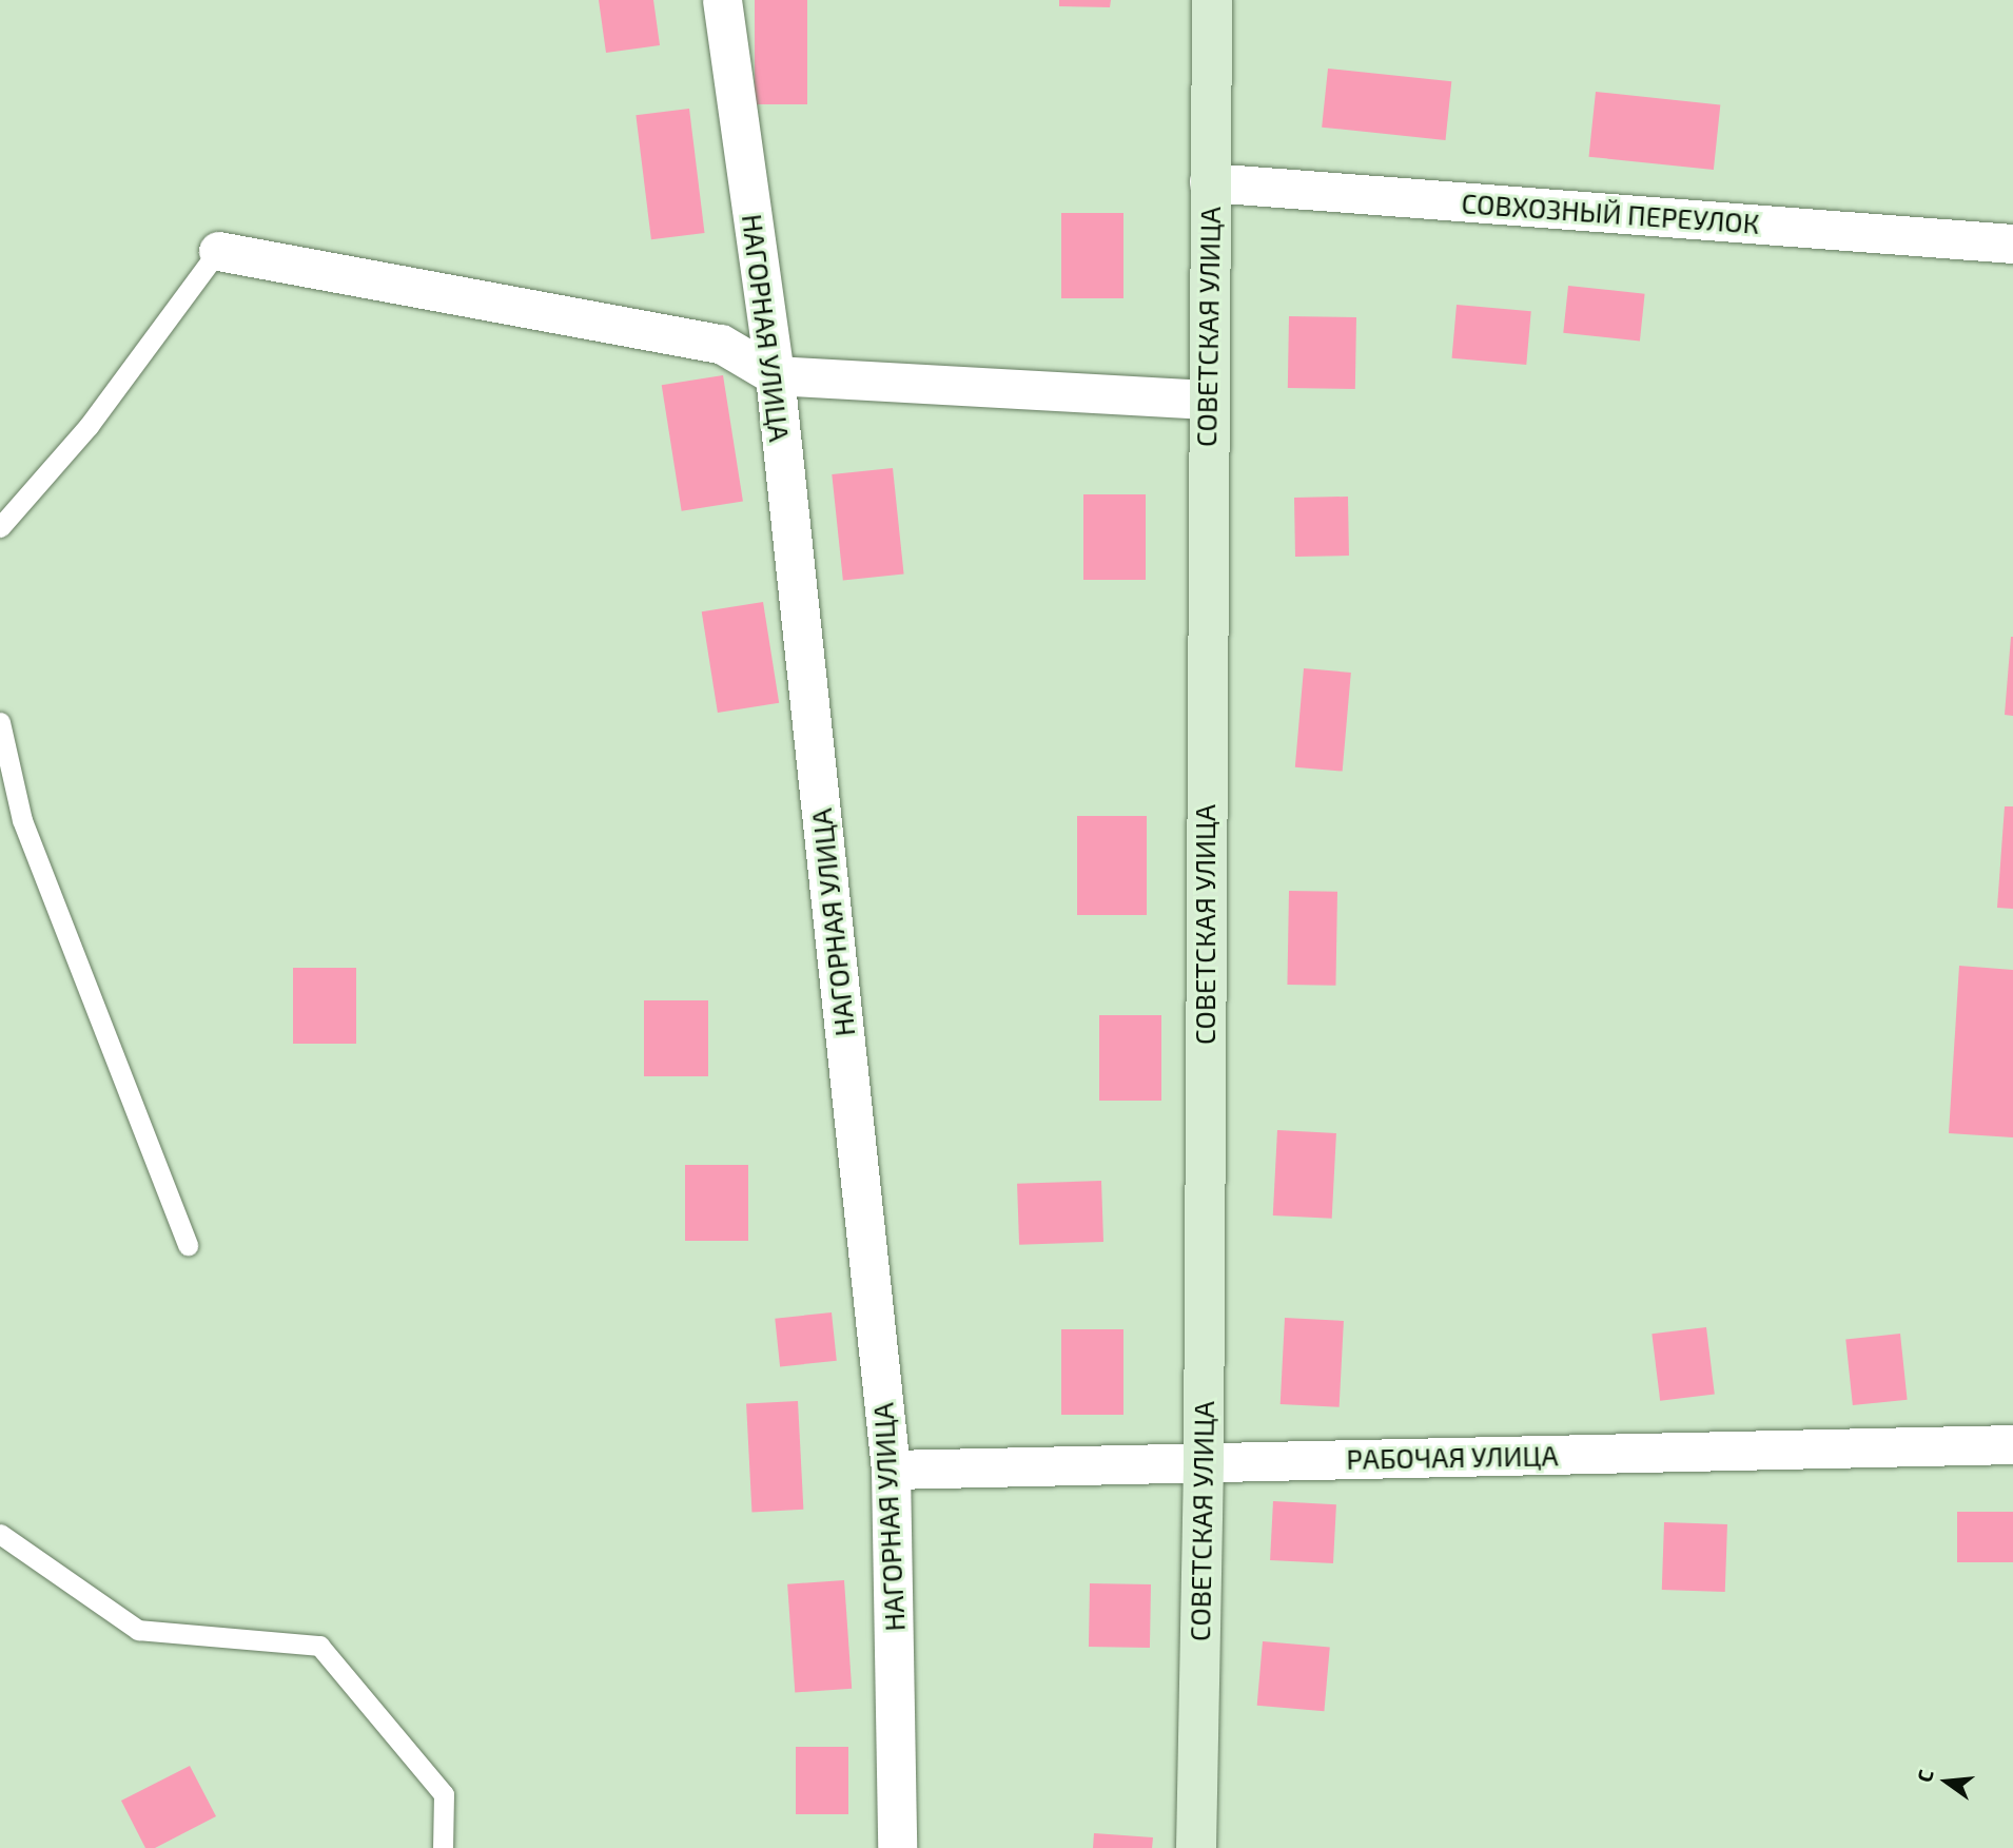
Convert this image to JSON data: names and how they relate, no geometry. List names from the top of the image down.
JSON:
{
  "streets": {
    "street": [
      "СОВХОЗНЫЙ ПЕРЕУЛОК",
      "СОВЕТСКАЯ УЛИЦА",
      "НАГОРНАЯ УЛИЦА",
      "РАБОЧАЯ УЛИЦА"
    ]
  },
  "crossings": [
    ["СОВХОЗНЫЙ ПЕРЕУЛОК", "СОВЕТСКАЯ УЛИЦА"],
    ["СОВЕТСКАЯ УЛИЦА", "РАБОЧАЯ УЛИЦА"],
    ["НАГОРНАЯ УЛИЦА", "РАБОЧАЯ УЛИЦА"]
  ],
  "north": "left"
}
